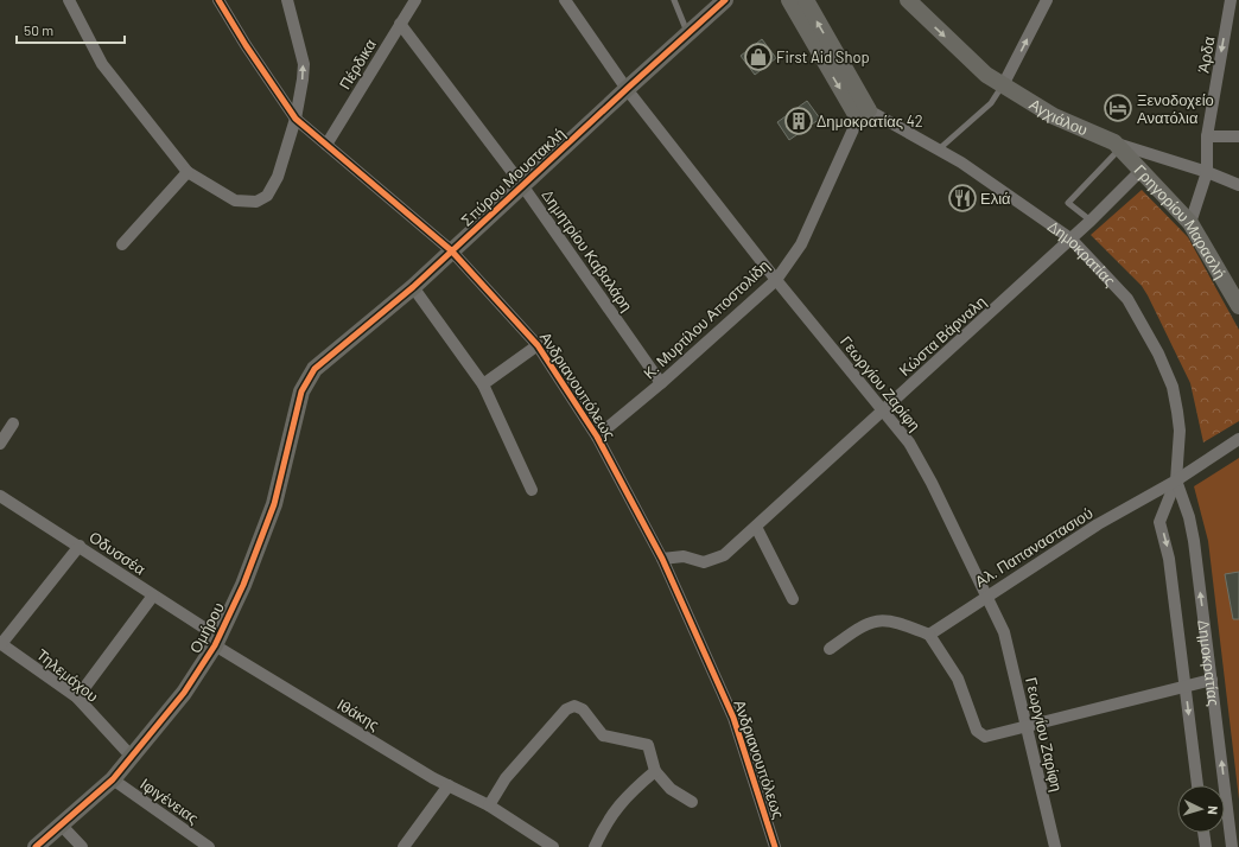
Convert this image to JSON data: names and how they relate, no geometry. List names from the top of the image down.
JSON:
{
  "streets": {
    "street": [
      "Άρδα",
      "Πέρδικα",
      "Αγχιάλου",
      "Σπύρου Μουστακλή",
      "Γρηγορίου Μαρασλή",
      "Δημητρίου Καβαλάρη",
      "Δημοκρατίας",
      "Κ. Μυρτίλου Αποστολίδη",
      "Κώστα Βάρναλη",
      "Γεωργίου Ζαρίφη",
      "Ανδριανουπόλεως",
      "Αλ. Παπαναστασιού",
      "Οδυσσέα",
      "Ομήρου",
      "Τηλεμάχου",
      "Ιθάκης",
      "Ιφιγένειας"
    ]
  },
  "crossings": [
    ["Άρδα", "Αγχιάλου"],
    ["Άρδα", "Γρηγορίου Μαρασλή"],
    ["Πέρδικα", "Δημητρίου Καβαλάρη"],
    ["Πέρδικα", "Ανδριανουπόλεως"],
    ["Αγχιάλου", "Γρηγορίου Μαρασλή"],
    ["Σπύρου Μουστακλή", "Δημητρίου Καβαλάρη"],
    ["Σπύρου Μουστακλή", "Γεωργίου Ζαρίφη"],
    ["Σπύρου Μουστακλή", "Ανδριανουπόλεως"],
    ["Σπύρου Μουστακλή", "Ομήρου"],
    ["Γρηγορίου Μαρασλή", "Κώστα Βάρναλη"],
    ["Δημητρίου Καβαλάρη", "Κ. Μυρτίλου Αποστολίδη"],
    ["Δημοκρατίας", "Κ. Μυρτίλου Αποστολίδη"],
    ["Δημοκρατίας", "Κώστα Βάρναλη"],
    ["Δημοκρατίας", "Αλ. Παπαναστασιού"],
    ["Κ. Μυρτίλου Αποστολίδη", "Γεωργίου Ζαρίφη"],
    ["Κ. Μυρτίλου Αποστολίδη", "Ανδριανουπόλεως"],
    ["Κώστα Βάρναλη", "Γεωργίου Ζαρίφη"],
    ["Κώστα Βάρναλη", "Ανδριανουπόλεως"],
    ["Γεωργίου Ζαρίφη", "Αλ. Παπαναστασιού"],
    ["Οδυσσέα", "Ομήρου"],
    ["Οδυσσέα", "Ιθάκης"],
    ["Ομήρου", "Τηλεμάχου"],
    ["Ομήρου", "Ιθάκης"],
    ["Ομήρου", "Ιφιγένειας"]
  ],
  "one_way": ["Άρδα"],
  "places": {
    "shop": ["First Aid Shop"],
    "hotel": ["Ξενοδοχείο Ανατόλια"],
    "building": ["Δημοκρατίας 42"],
    "restaurant": ["Ελιά"]
  },
  "scale_bar": "50 m",
  "north": "right"
}
